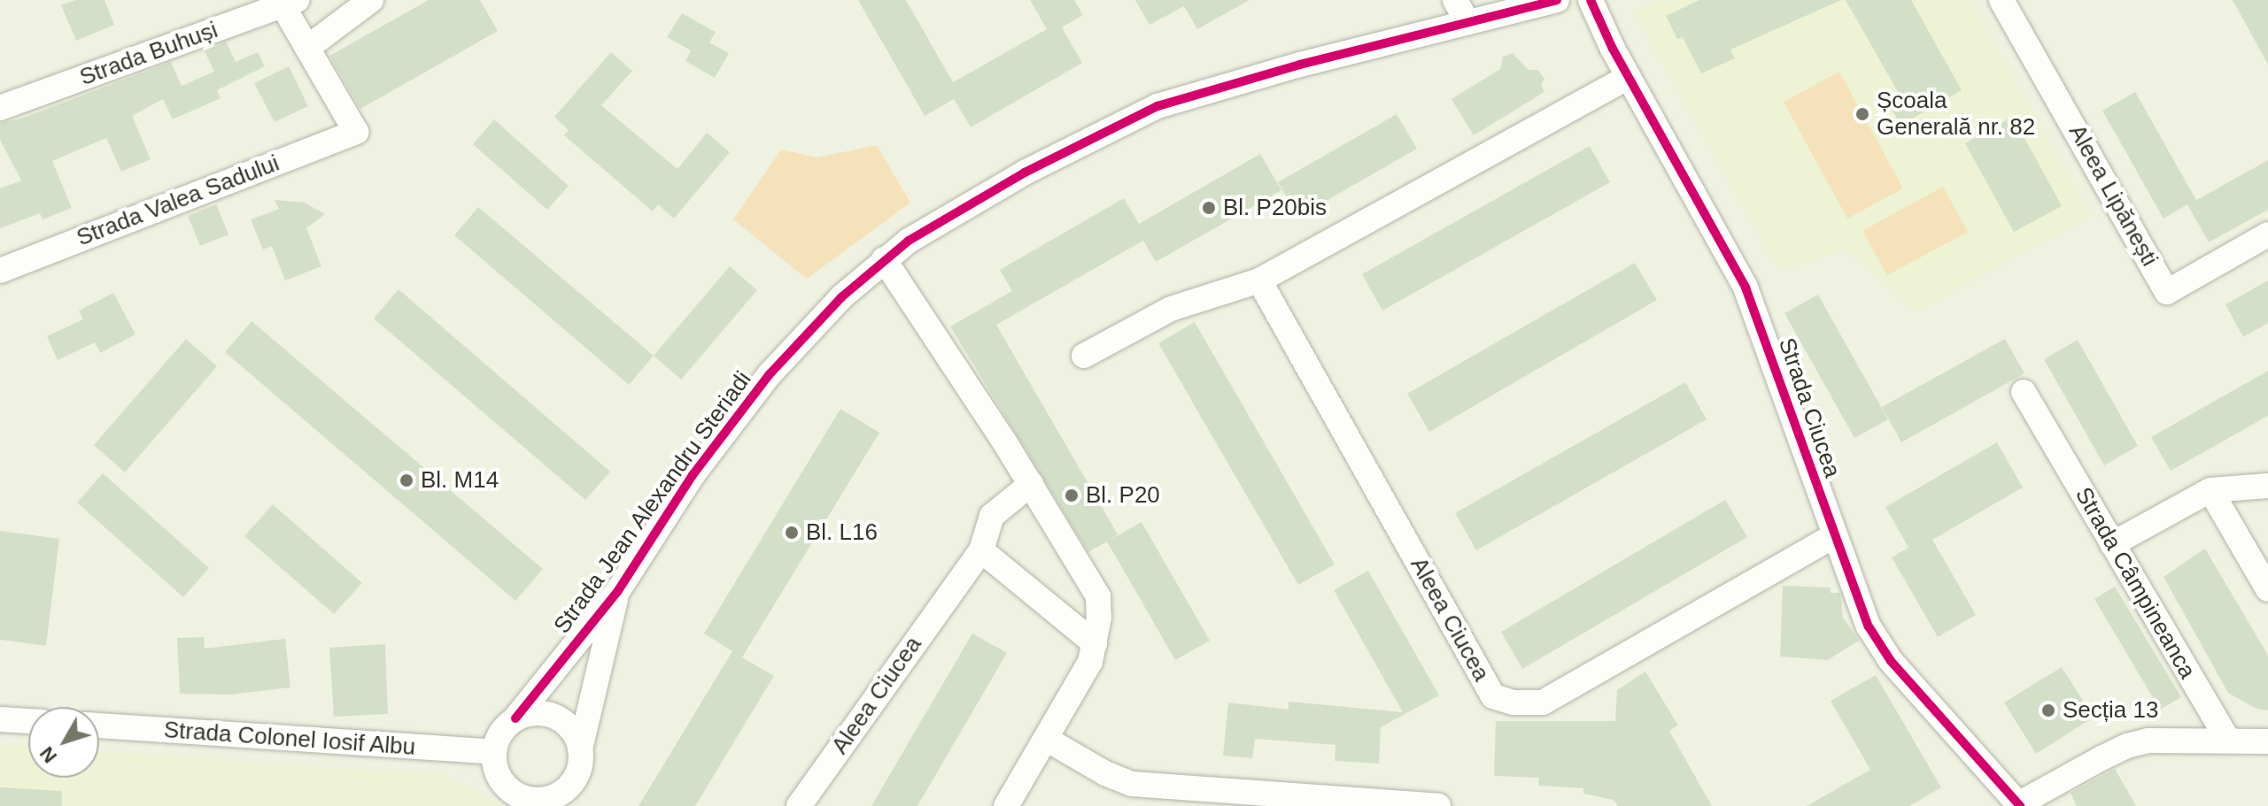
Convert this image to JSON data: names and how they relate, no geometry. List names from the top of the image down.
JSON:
{
  "streets": {
    "street": [
      "Strada Buhuși",
      "Aleea Lipănești",
      "Strada Valea Sadului",
      "Strada Ciucea",
      "Strada Jean Alexandru Steriadi",
      "Strada Câmpineanca",
      "Aleea Ciucea",
      "Strada Colonel Iosif Albu"
    ]
  },
  "crossings": [
    ["Strada Ciucea", "Aleea Ciucea"],
    ["Strada Jean Alexandru Steriadi", "Strada Colonel Iosif Albu"]
  ],
  "places": [
    "Școala Generală nr. 82",
    "Bl. P20bis",
    "Bl. M14",
    "Bl. P20",
    "Bl. L16",
    "Secția 13"
  ],
  "north": "bottom left"
}
